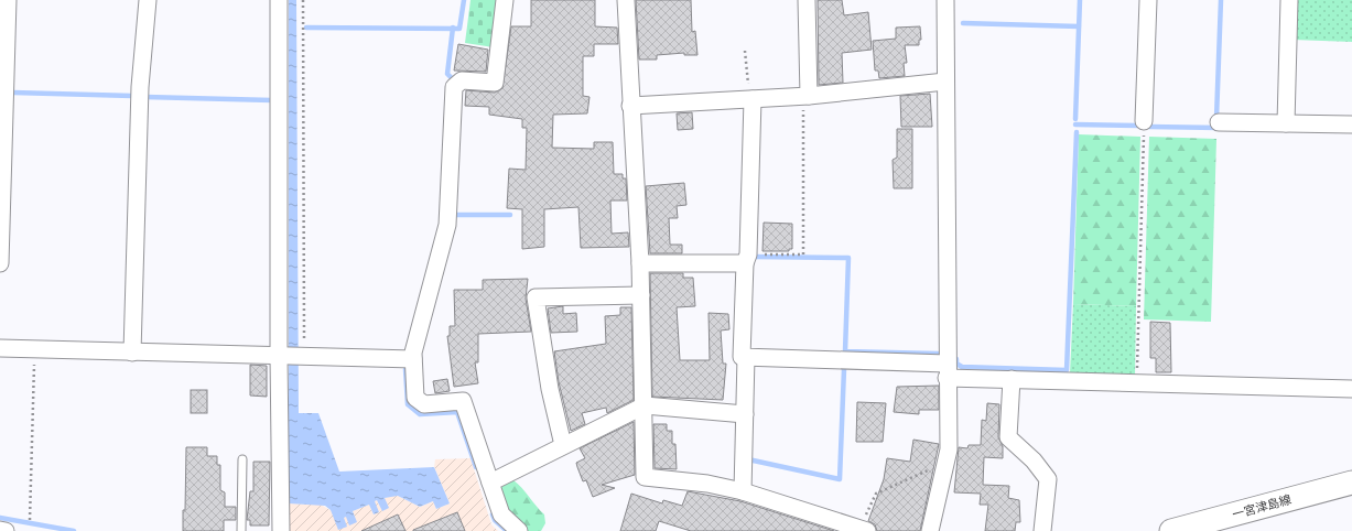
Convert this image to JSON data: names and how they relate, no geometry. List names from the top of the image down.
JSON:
{
  "streets": {
    "main road": ["一宮津島線"]
  }
}
